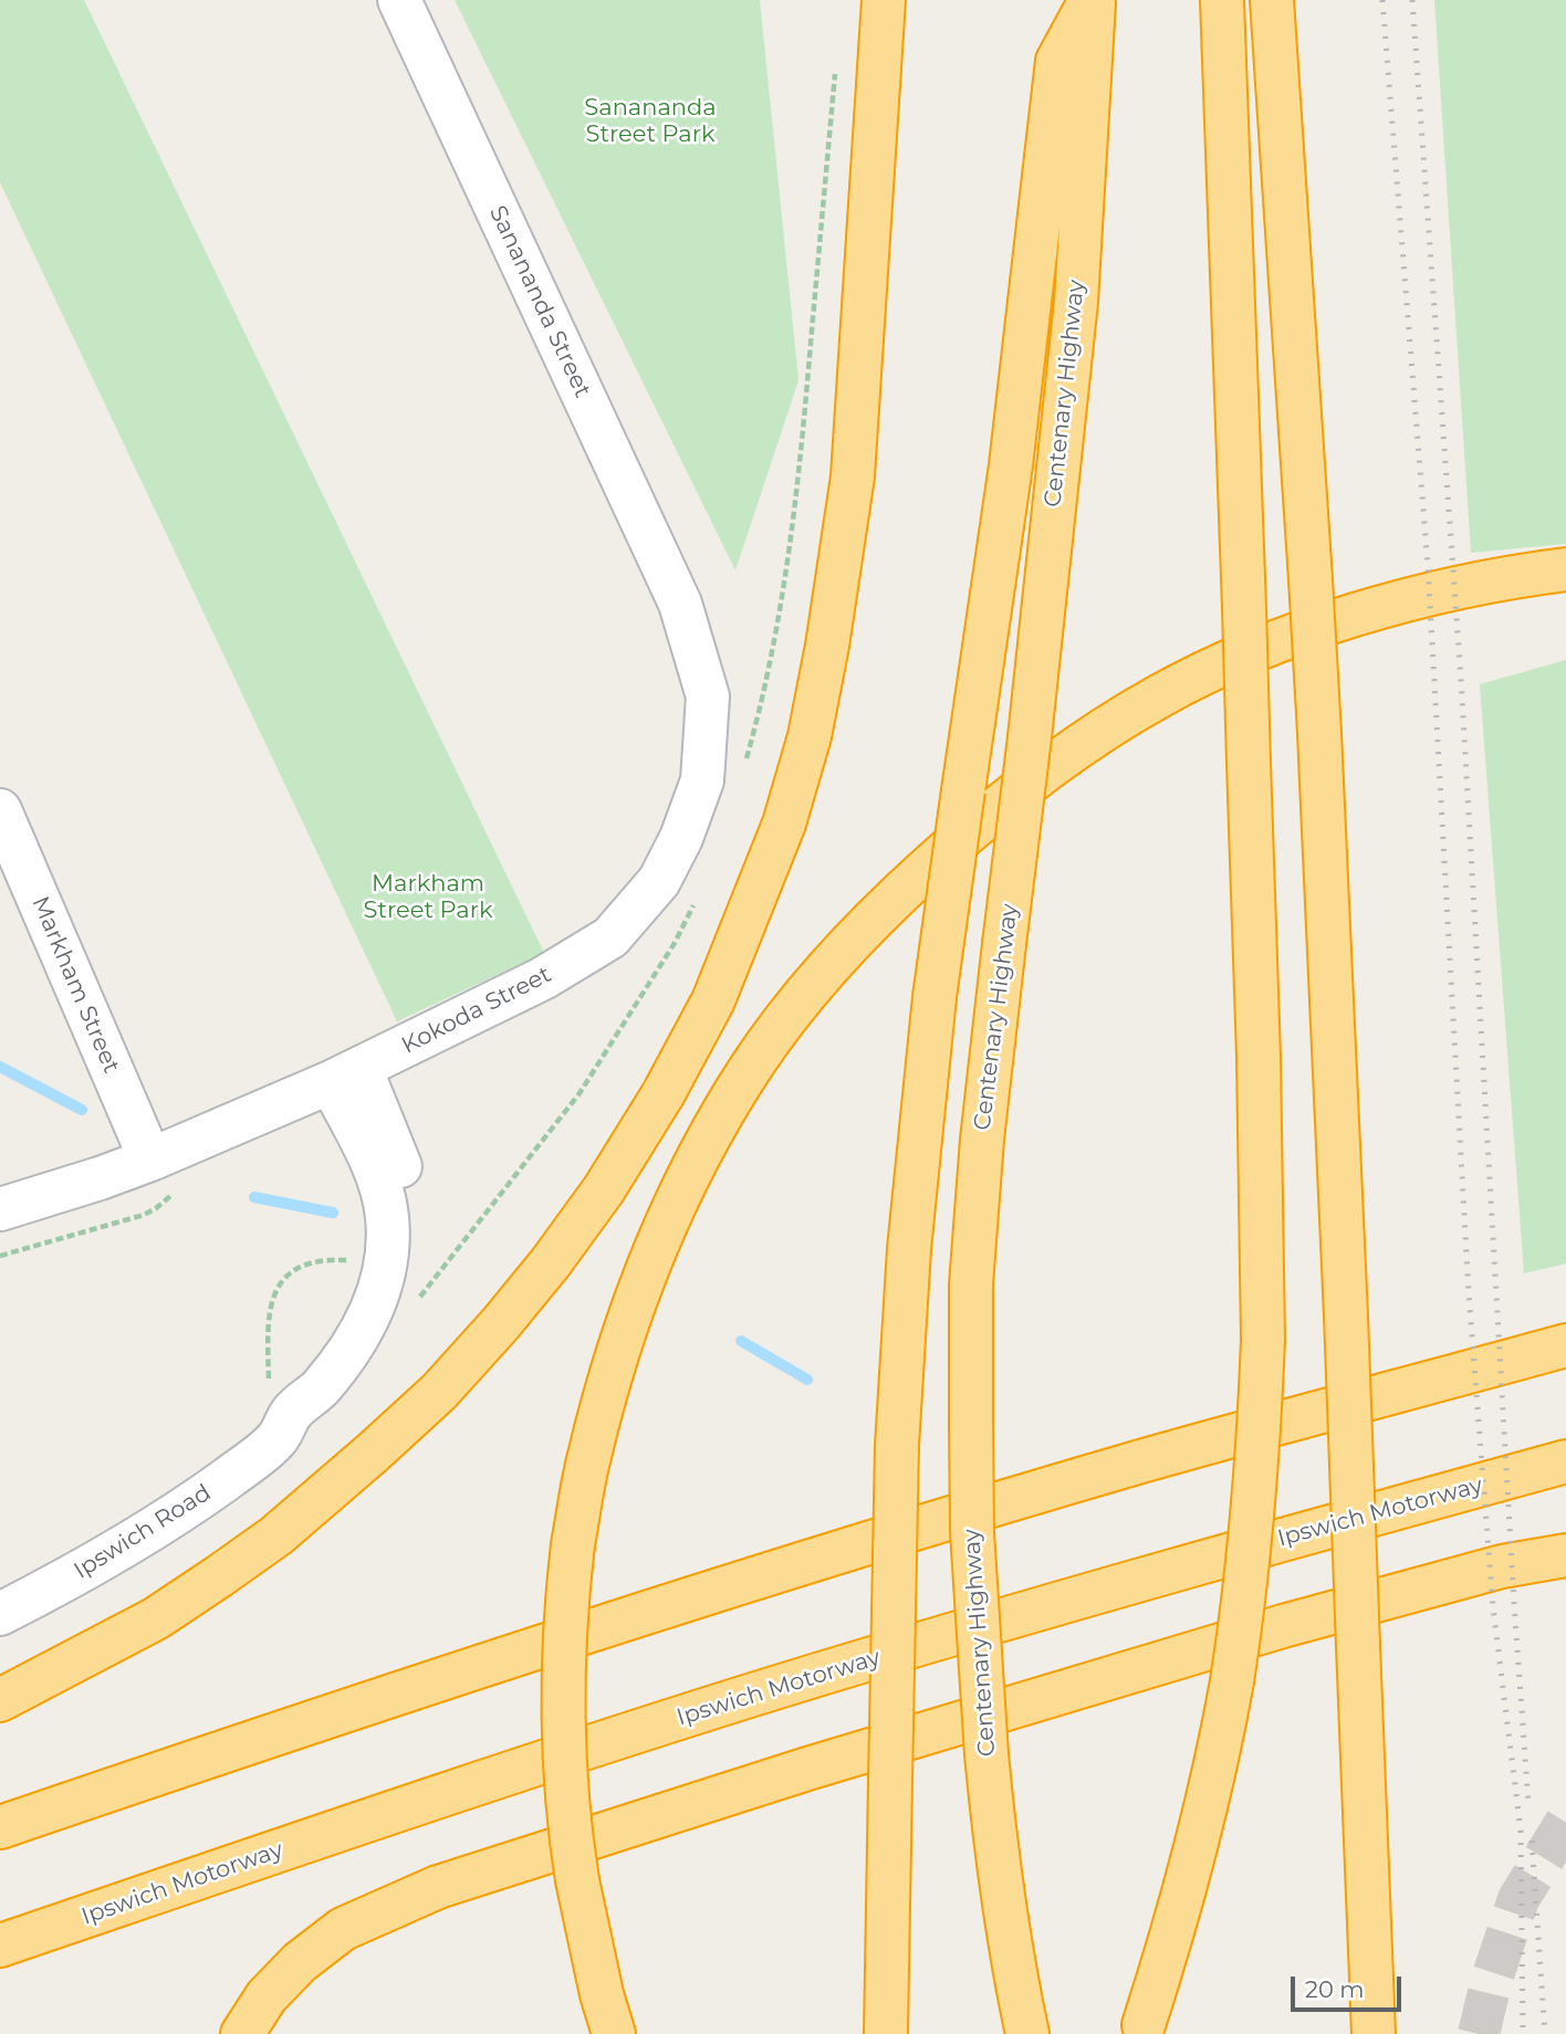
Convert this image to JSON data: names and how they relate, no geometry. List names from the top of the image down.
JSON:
{
  "streets": {
    "highway": ["Centenary Highway", "Ipswich Motorway"],
    "street": [
      "Sanananda Street",
      "Markham Street",
      "Kokoda Street",
      "Ipswich Road"
    ]
  },
  "crossings": [
    ["Sanananda Street", "Kokoda Street"],
    ["Markham Street", "Kokoda Street"],
    ["Kokoda Street", "Ipswich Road"]
  ],
  "parks": ["Sanananda Street Park", "Markham Street Park"],
  "scale_bar": "20 m"
}
